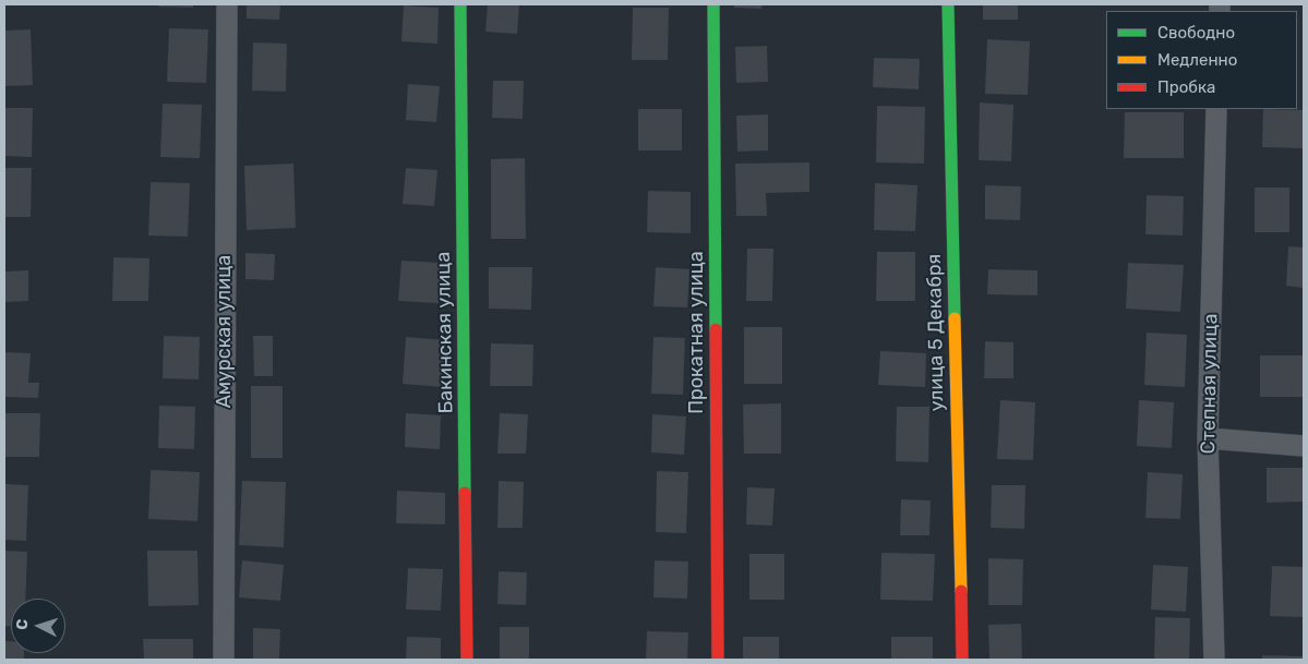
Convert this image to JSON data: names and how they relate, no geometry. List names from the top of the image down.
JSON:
{
  "streets": {
    "street": [
      "Амурская улица",
      "Бакинская улица",
      "Прокатная улица",
      "улица 5 Декабря",
      "Степная улица"
    ]
  },
  "legend": ["Свободно", "Медленно", "Пробка"],
  "north": "left"
}
